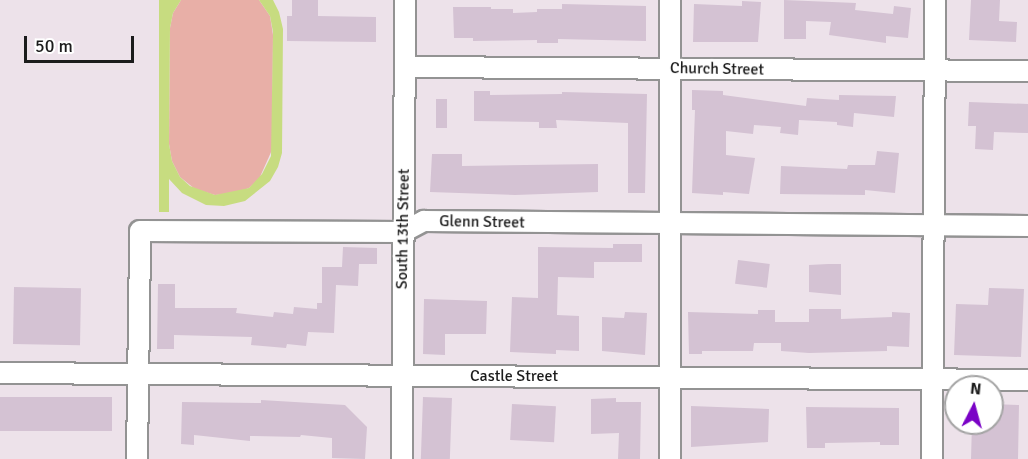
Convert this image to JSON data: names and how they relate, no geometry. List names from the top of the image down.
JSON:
{
  "streets": {
    "street": [
      "Church Street",
      "Glenn Street",
      "South 13th Street",
      "Castle Street"
    ]
  },
  "crossings": [
    ["Church Street", "South 13th Street"],
    ["Glenn Street", "South 13th Street"],
    ["Glenn Street", "Castle Street"],
    ["South 13th Street", "Castle Street"]
  ],
  "scale_bar": "50 m",
  "north": "top"
}
